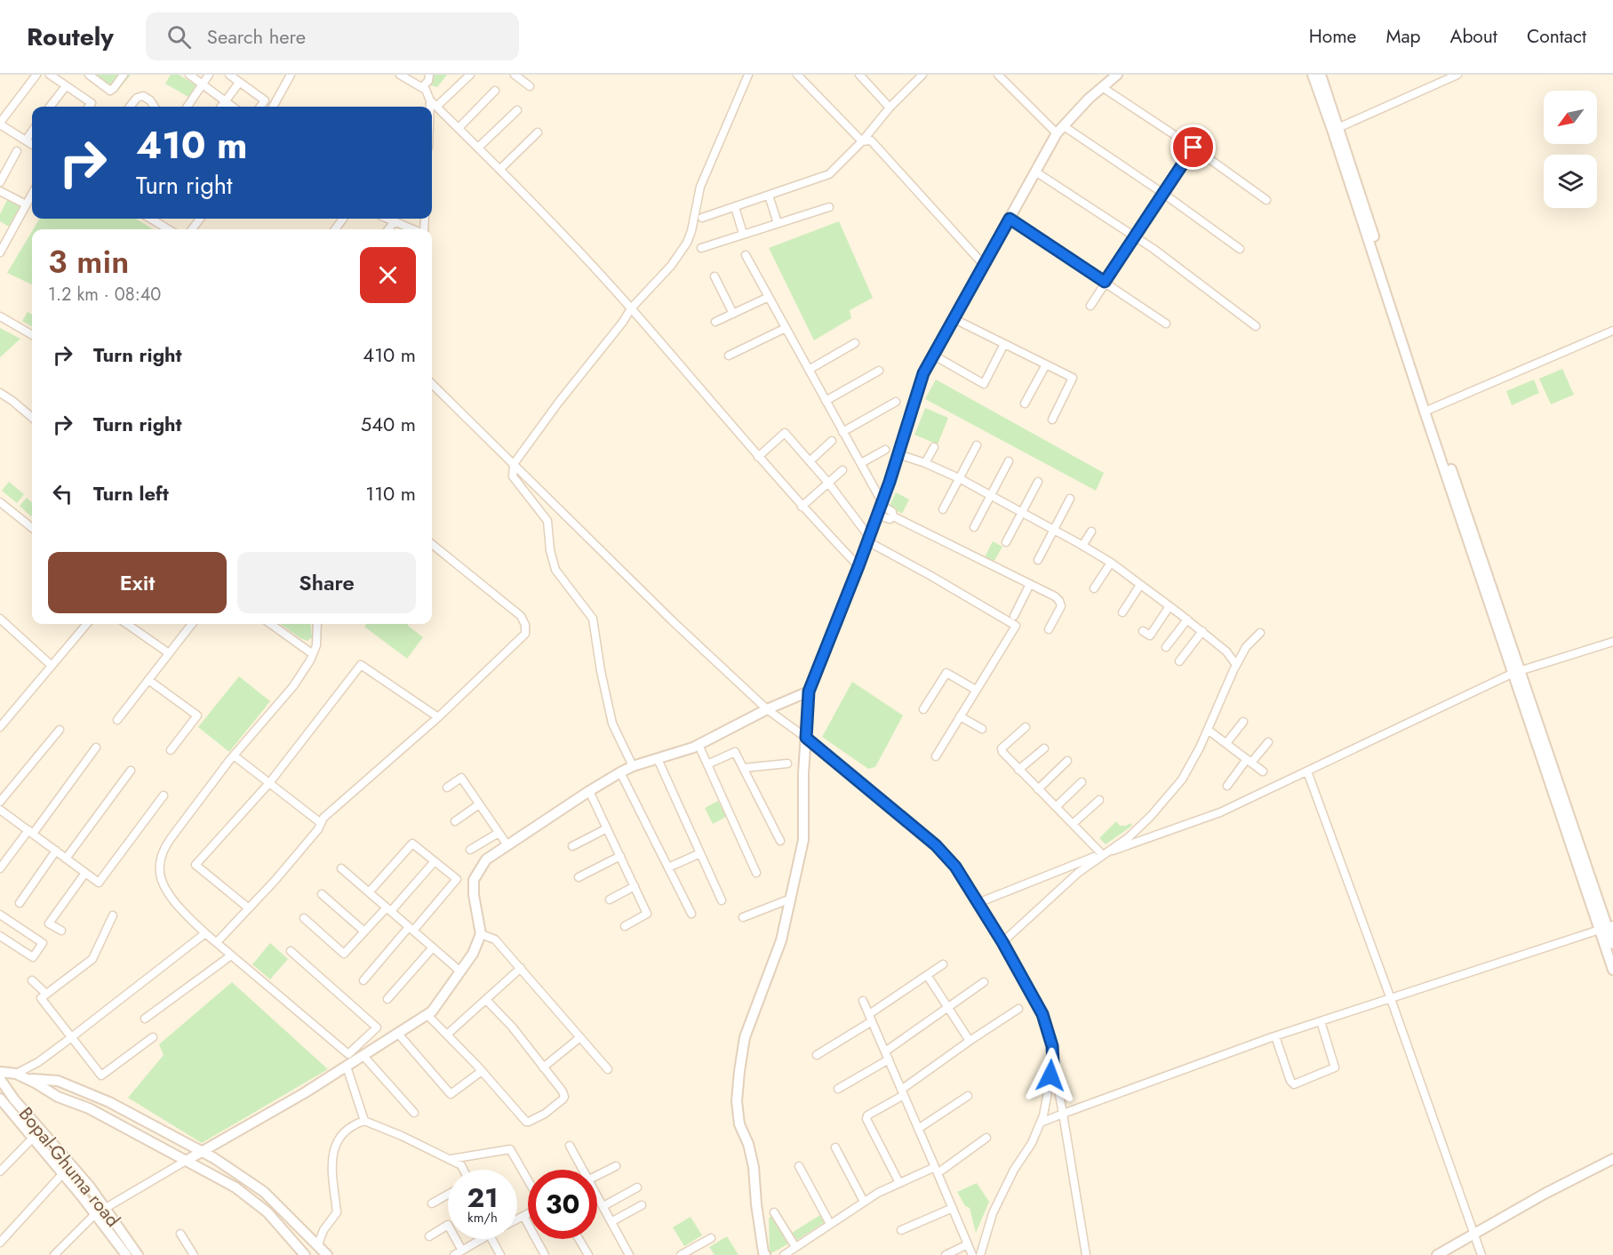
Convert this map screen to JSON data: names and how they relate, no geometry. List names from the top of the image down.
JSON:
{
  "streets": {
    "street": ["Bopal-Ghuma road"]
  },
  "north": "bottom left",
  "page": {
    "header": "Routely",
    "search": "Search here",
    "nav": [
      "Home",
      "Map",
      "About",
      "Contact"
    ],
    "turn": ["410 m", "Turn right"],
    "heading": ["3 min", "1.2 km · 08:40"],
    "list": [
      {
        "name": "Turn right",
        "value": "410 m"
      },
      {
        "name": "Turn right",
        "value": "540 m"
      },
      {
        "name": "Turn left",
        "value": "110 m"
      }
    ],
    "buttons": ["Exit", "Share"],
    "speed": "21 km/h",
    "limit": "30"
  }
}
